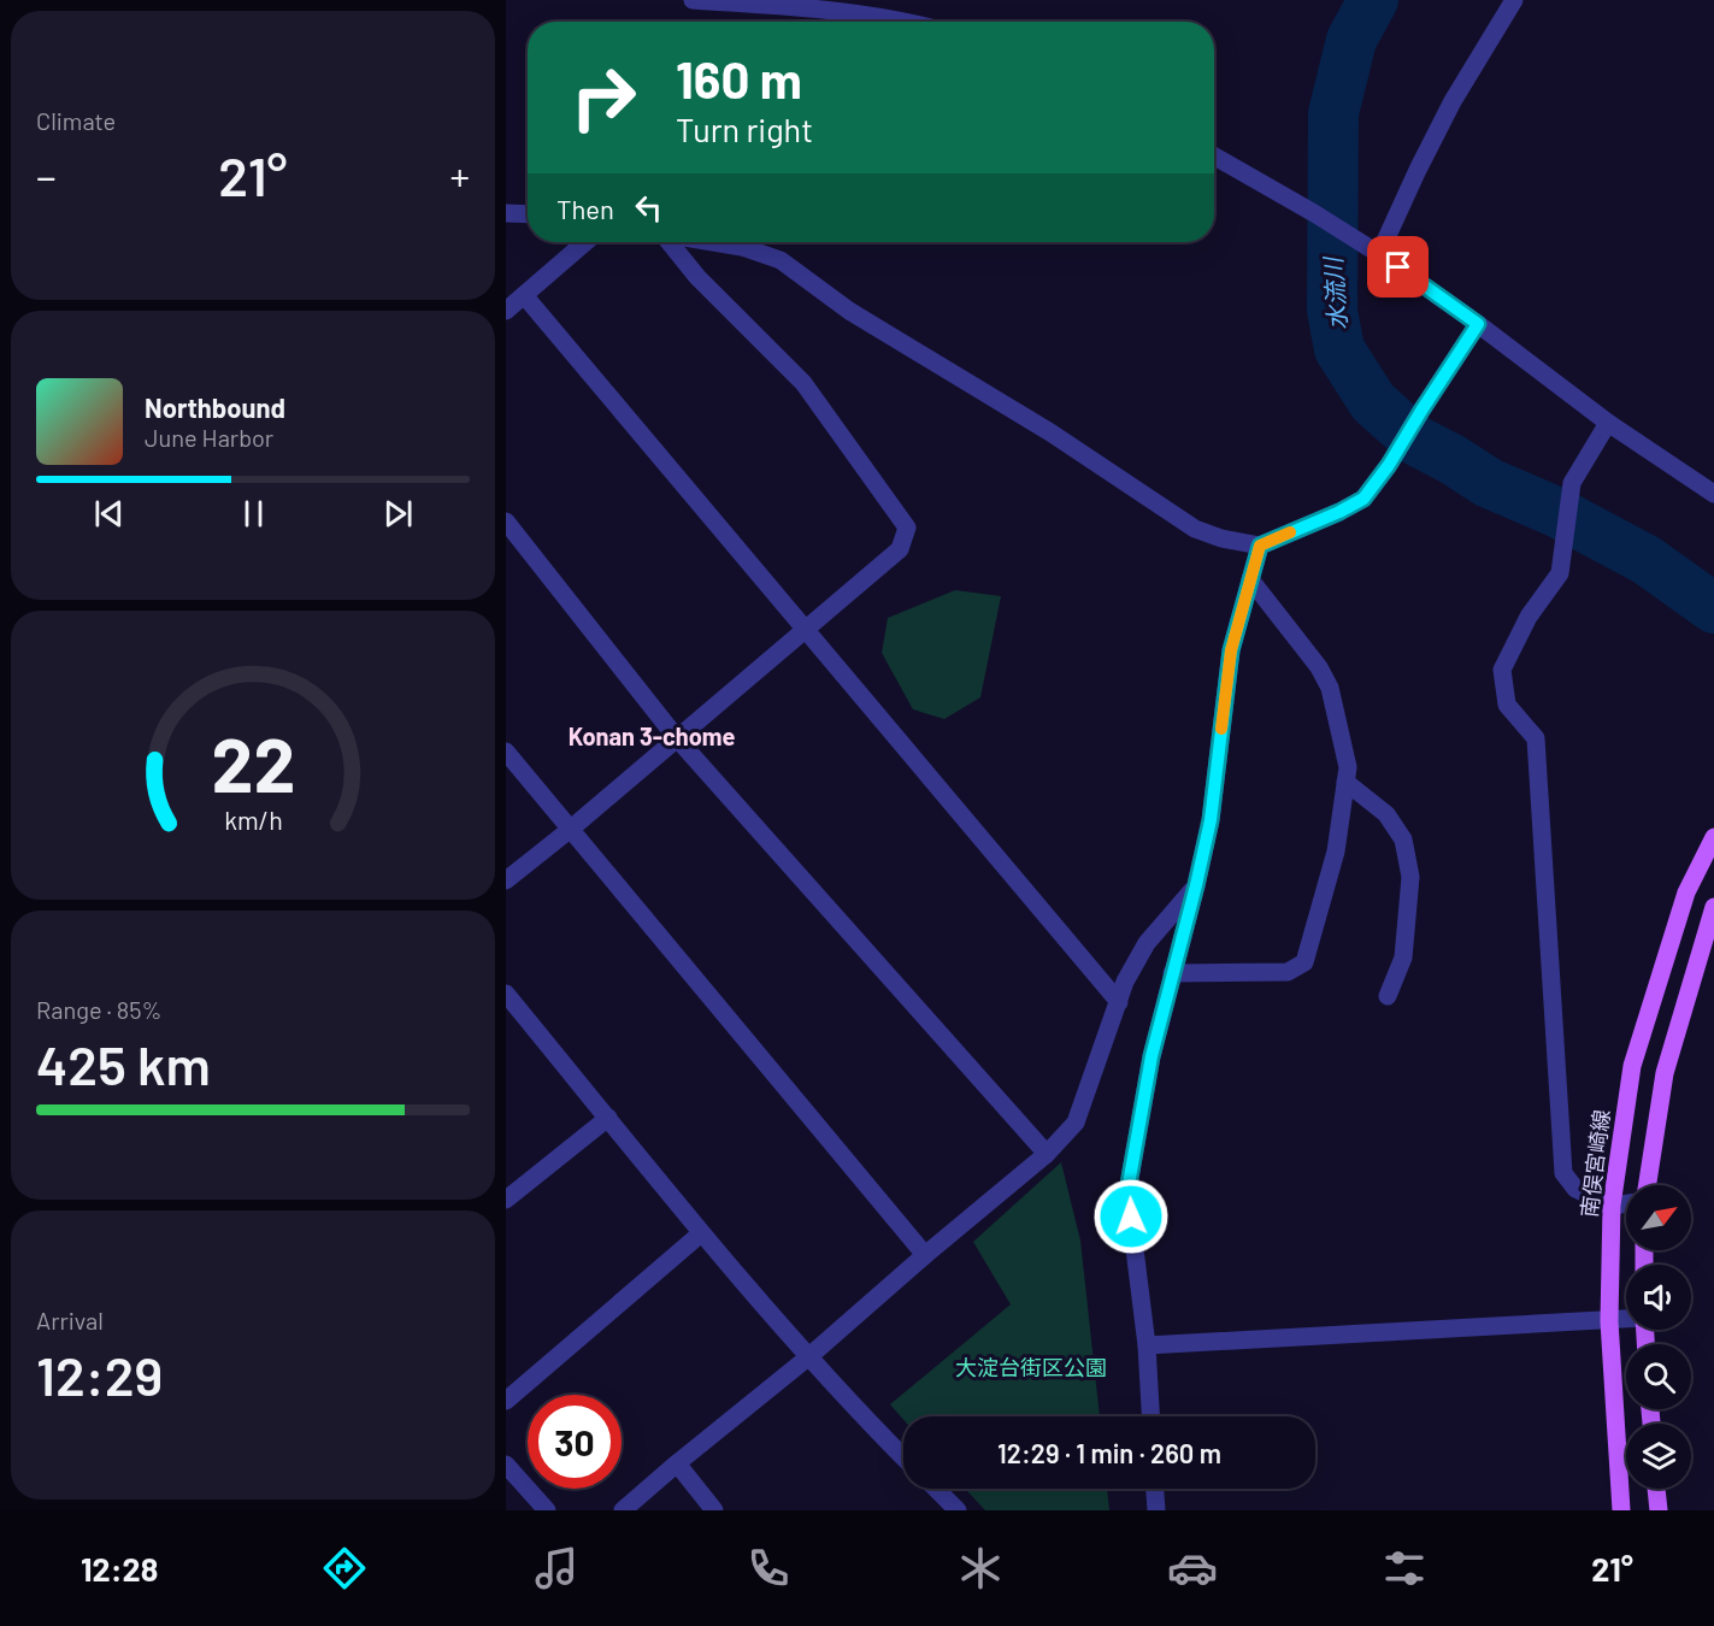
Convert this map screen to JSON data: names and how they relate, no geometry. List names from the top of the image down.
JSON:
{
  "streets": {
    "main road": ["南俣宮崎線"]
  },
  "districts": ["Konan 3-chome"],
  "water": ["水流川"],
  "parks": ["大淀台街区公園"],
  "north": "top right",
  "page": {
    "tile": [
      "Climate",
      ["Range · 85%", "425 km"],
      ["Arrival", "12:29"]
    ],
    "turn": ["160 m", "Turn right"],
    "heat": ["−", "21°", "+"],
    "then": "Then",
    "song": ["Northbound", "June Harbor"],
    "limit": "30",
    "trip": "12:29 · 1 min · 260 m",
    "tabs": ["12:28", "21°"],
    "gauge": ["22", "km/h"]
  }
}
